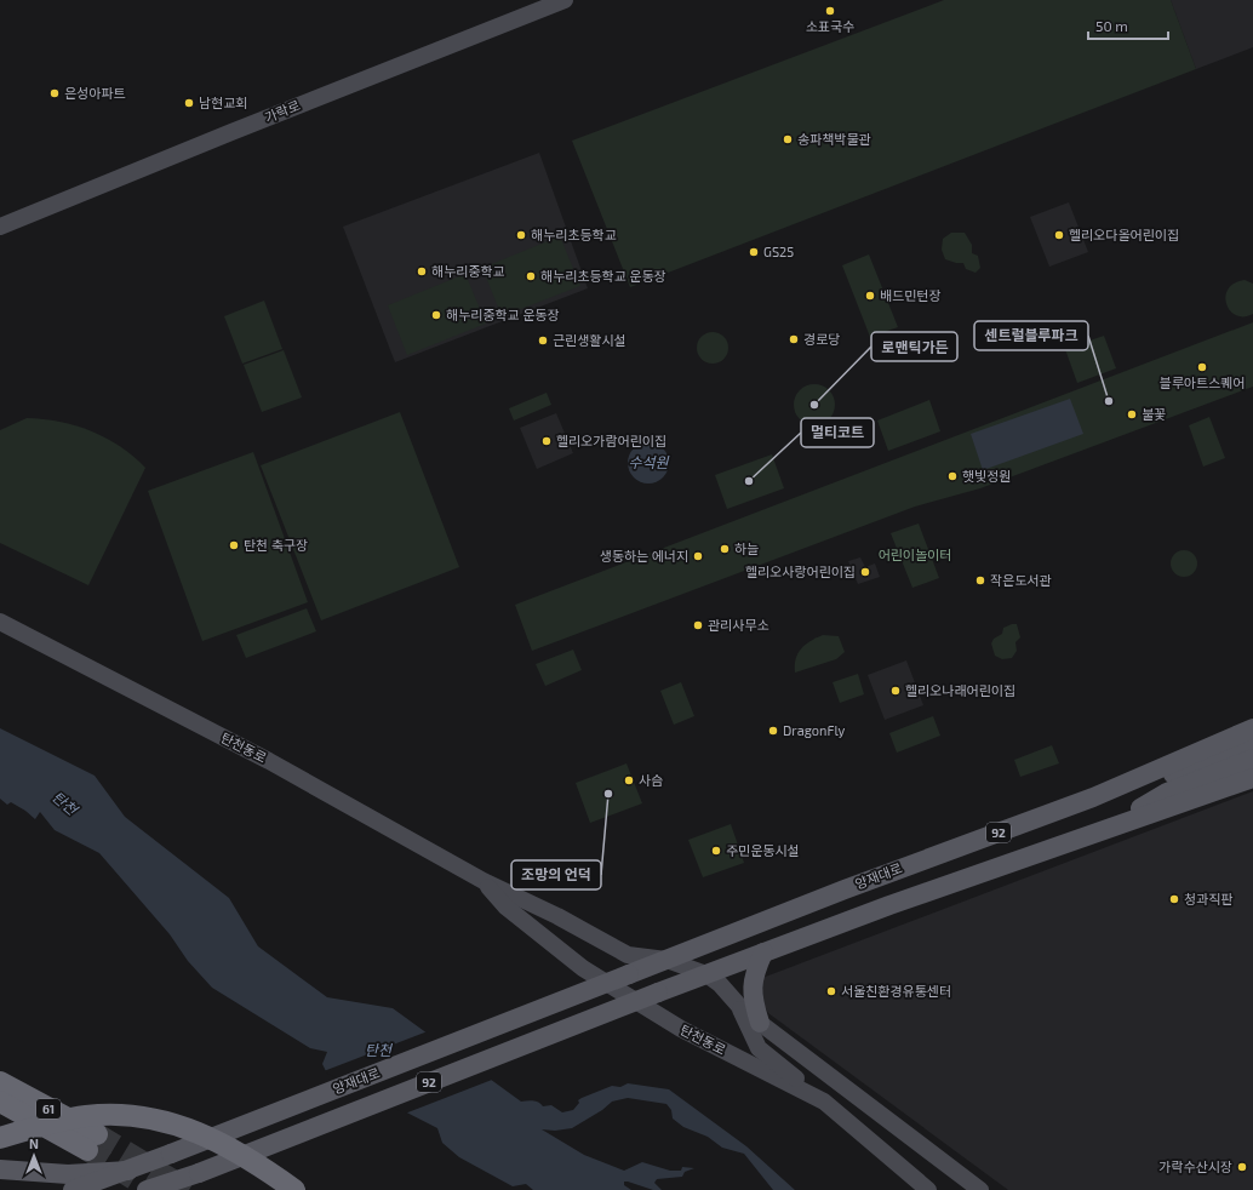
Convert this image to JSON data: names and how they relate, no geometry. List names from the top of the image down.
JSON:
{
  "streets": {
    "highway": ["61"],
    "main road": ["92", "양재대로"],
    "street": ["가락로", "탄천동로"]
  },
  "crossings": [
    ["탄천동로", "양재대로"],
    ["92", "양재대로"]
  ],
  "water": ["수석원", "탄천"],
  "parks": ["어린이놀이터"],
  "places": [
    "소표국수",
    "은성아파트",
    "남현교회",
    "송파책박물관",
    "해누리초등학교",
    "헬리오다올어린이집",
    "GS25",
    "해누리중학교",
    "해누리초등학교 운동장",
    "배드민턴장",
    "해누리중학교 운동장",
    "경로당",
    "근린생활시설",
    "블루아트스퀘어",
    "센트럴블루파크",
    "로맨틱가든",
    "불꽃",
    "헬리오가람어린이집",
    "햇빛정원",
    "멀티코트",
    "탄천 축구장",
    "하늘",
    "생동하는 에너지",
    "헬리오사랑어린이집",
    "작은도서관",
    "관리사무소",
    "헬리오나래어린이집",
    "DragonFly",
    "사슴",
    "조망의 언덕",
    "주민운동시설",
    "청과직판",
    "서울친환경유통센터",
    "가락수산시장"
  ],
  "scale_bar": "50 m",
  "north": "top"
}
